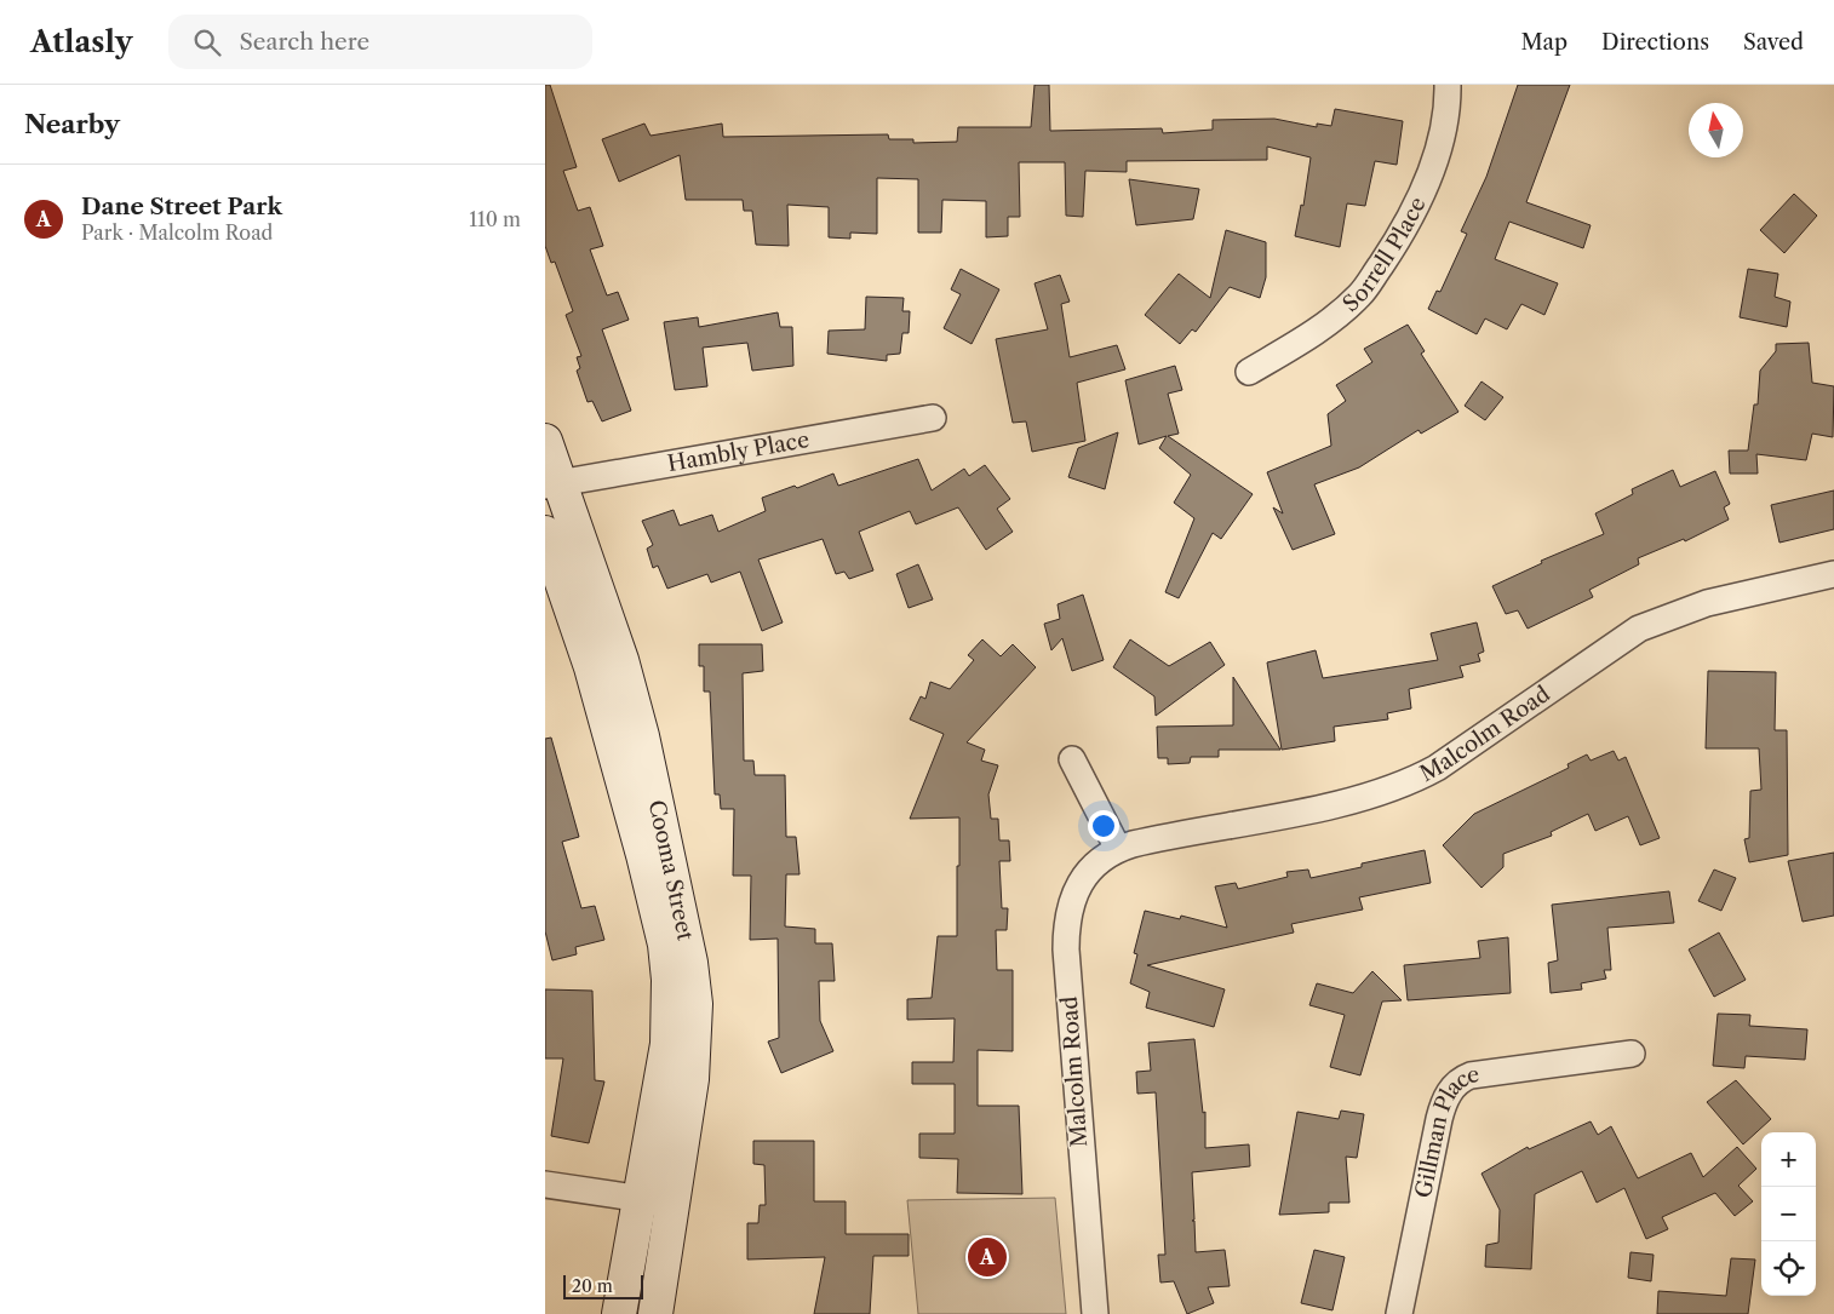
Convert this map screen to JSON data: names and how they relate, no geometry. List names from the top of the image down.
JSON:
{
  "streets": {
    "main road": ["Cooma Street"],
    "street": [
      "Sorrell Place",
      "Hambly Place",
      "Malcolm Road",
      "Gillman Place"
    ]
  },
  "crossings": [
    ["Hambly Place", "Cooma Street"]
  ],
  "scale_bar": "20 m",
  "north": "top",
  "page": {
    "header": "Atlasly",
    "search": "Search here",
    "nav": ["Map", "Directions", "Saved"],
    "heading": "Nearby",
    "list": [
      {
        "mark": "A",
        "name": "Dane Street Park",
        "note": "Park · Malcolm Road",
        "value": "110 m"
      }
    ],
    "map_buttons": ["+", "−"],
    "pins": "A",
    "scale": "20 m"
  }
}
